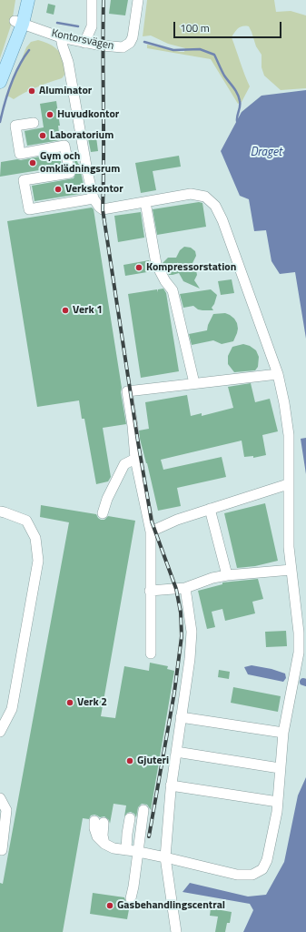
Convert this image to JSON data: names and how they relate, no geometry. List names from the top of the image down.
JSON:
{
  "streets": {
    "street": ["Kontorsvägen"]
  },
  "water": ["Draget"],
  "places": [
    "Aluminator",
    "Huvudkontor",
    "Laboratorium",
    "Gym och omklädningsrum",
    "Verkskontor",
    "Kompressorstation",
    "Verk 1",
    "Verk 2",
    "Gjuteri",
    "Gasbehandlingscentral"
  ],
  "scale_bar": "100 m"
}
